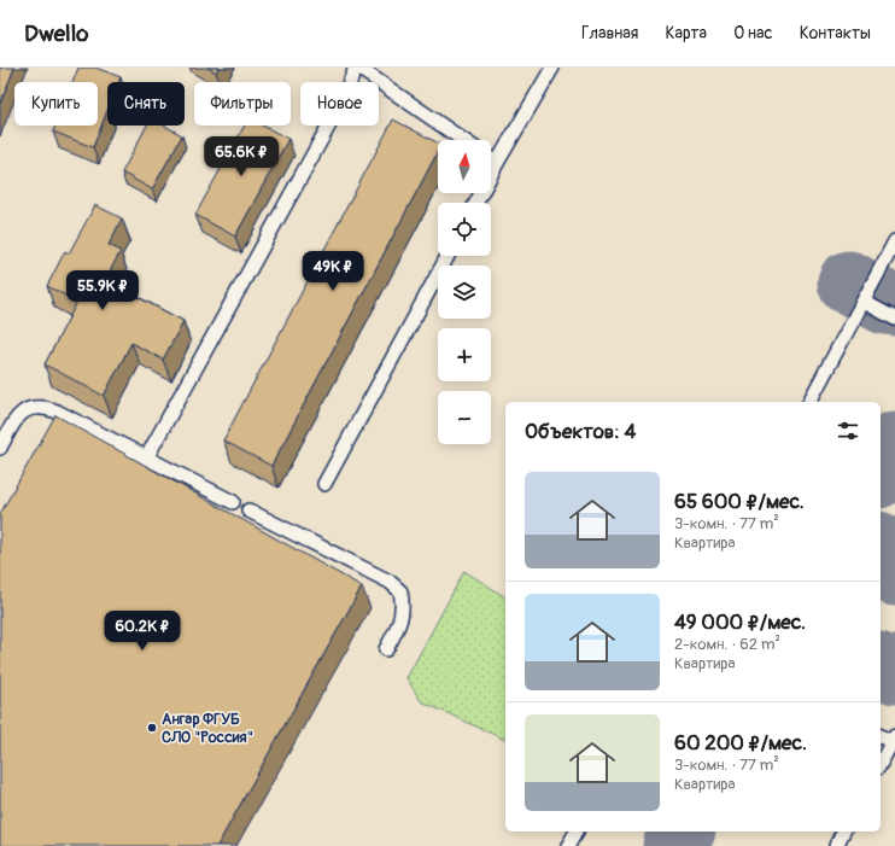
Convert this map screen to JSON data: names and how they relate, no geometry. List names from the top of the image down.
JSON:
{
  "places": ["Ангар ФГУБ СЛО \"Россия\""],
  "north": "top",
  "page": {
    "header": "Dwello",
    "nav": [
      "Главная",
      "Карта",
      "О нас",
      "Контакты"
    ],
    "chip": [
      "Купить",
      "Снять",
      "Фильтры",
      "Новое"
    ],
    "price": [
      "65.6K ₽",
      "49K ₽",
      "55.9K ₽",
      "60.2K ₽"
    ],
    "map_buttons": ["+", "−"],
    "heading": "Объектов: 4",
    "list": [
      {
        "name": "65 600 ₽/мес.",
        "note": "3-комн. · 77 m² · Квартира"
      },
      {
        "name": "49 000 ₽/мес.",
        "note": "2-комн. · 62 m² · Квартира"
      },
      {
        "name": "60 200 ₽/мес.",
        "note": "3-комн. · 77 m² · Квартира"
      }
    ]
  }
}
